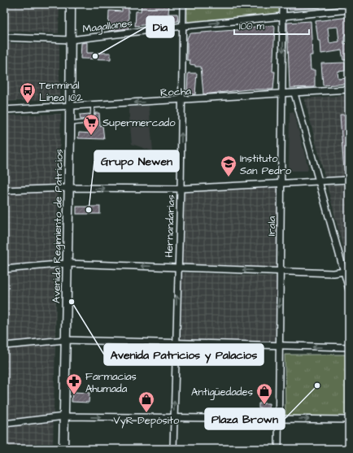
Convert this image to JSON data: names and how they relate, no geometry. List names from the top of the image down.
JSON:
{
  "streets": {
    "main road": ["Avenida Regimiento de Patricios"],
    "street": [
      "Magallanes",
      "Rocha",
      "Hernandarias",
      "Irala"
    ]
  },
  "crossings": [
    ["Magallanes", "Avenida Regimiento de Patricios"],
    ["Magallanes", "Hernandarias"],
    ["Magallanes", "Irala"],
    ["Rocha", "Avenida Regimiento de Patricios"],
    ["Rocha", "Hernandarias"],
    ["Rocha", "Irala"]
  ],
  "one_way": ["Hernandarias"],
  "places": {
    "other": [
      "Dia",
      "Grupo Newen",
      "Avenida Patricios y Palacios",
      "Plaza Brown"
    ],
    "bus stop": ["Terminal Línea 102"],
    "supermarket": ["Supermercado"],
    "school or university": ["Instituto San Pedro"],
    "pharmacy": ["Farmacias Ahumada"],
    "shop": ["Antigüedades", "VyR Depósito"]
  },
  "scale_bar": "100 m"
}
